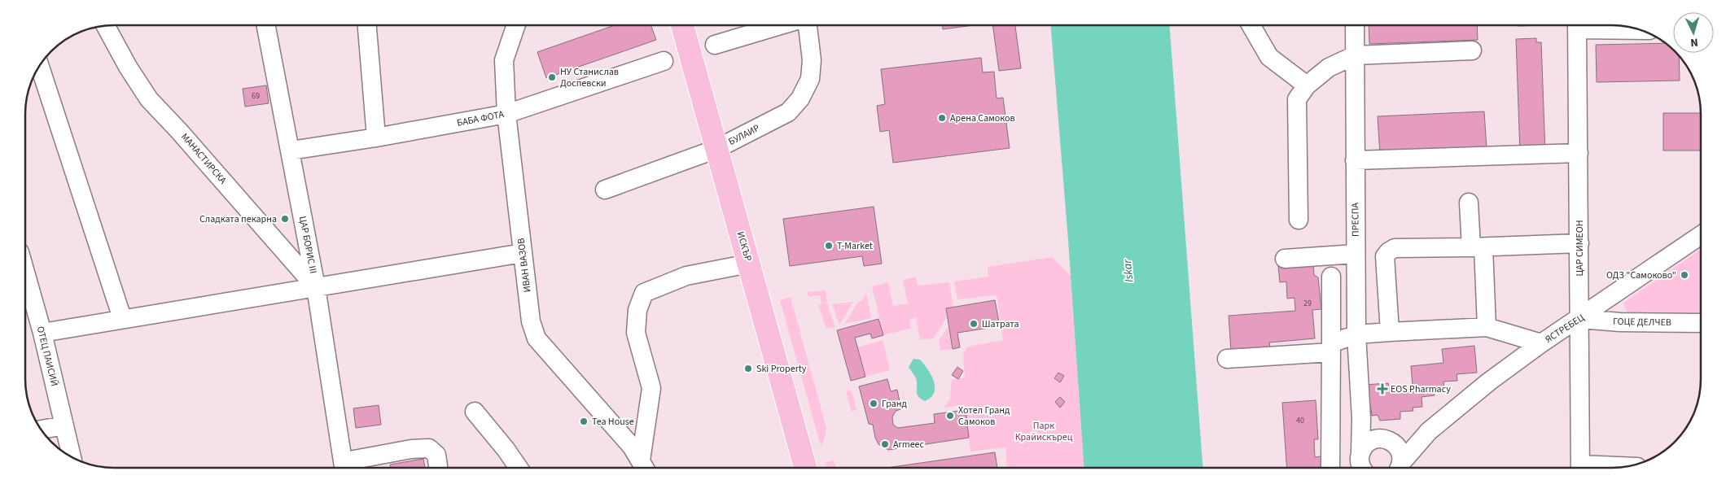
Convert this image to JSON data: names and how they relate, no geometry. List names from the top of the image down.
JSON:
{
  "streets": {
    "main road": ["ИСКЪР"],
    "street": [
      "БАБА ФОТА",
      "БУЛАИР",
      "МАНАСТИРСКА",
      "ПРЕСПА",
      "ЦАР БОРИС III",
      "ЦАР СИМЕОН",
      "ИВАН ВАЗОВ",
      "ГОЦЕ ДЕЛЧЕВ",
      "ЯСТРЕБЕЦ",
      "ОТЕЦ ПАИСИЙ"
    ]
  },
  "crossings": [
    ["БАБА ФОТА", "ЦАР БОРИС III"],
    ["БАБА ФОТА", "ИВАН ВАЗОВ"],
    ["БУЛАИР", "ИСКЪР"],
    ["МАНАСТИРСКА", "ЦАР БОРИС III"],
    ["ПРЕСПА", "ЯСТРЕБЕЦ"],
    ["ЦАР СИМЕОН", "ГОЦЕ ДЕЛЧЕВ"],
    ["ЦАР СИМЕОН", "ЯСТРЕБЕЦ"],
    ["ГОЦЕ ДЕЛЧЕВ", "ЯСТРЕБЕЦ"]
  ],
  "water": ["Iskar"],
  "parks": ["Парк Крайискърец"],
  "places": {
    "other": [
      "НУ Станислав Доспевски",
      "Арена Самоков",
      "Сладката пекарна",
      "T-Market",
      "ОДЗ \"Самоково\"",
      "Шатрата",
      "Ski Property",
      "Гранд",
      "Хотел Гранд Самоков",
      "Tea House",
      "Armeec"
    ],
    "health": ["EOS Pharmacy"]
  },
  "house_numbers": ["69", "29", "40"],
  "north": "bottom"
}
